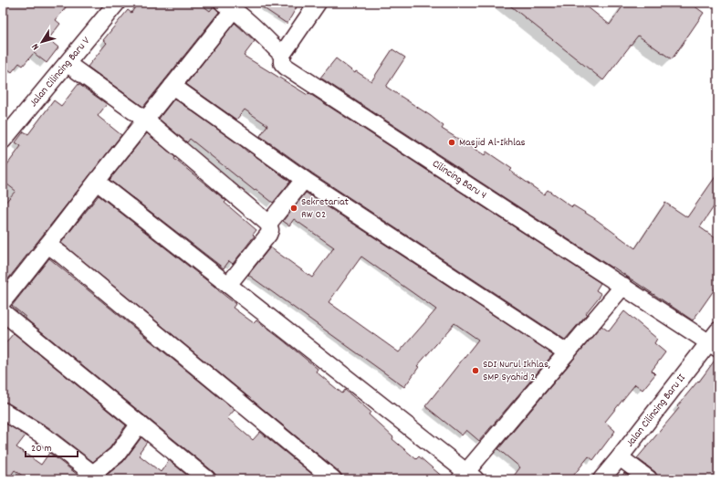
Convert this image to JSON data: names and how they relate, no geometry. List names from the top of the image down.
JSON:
{
  "streets": {
    "street": ["Jalan Cilincing Baru V", "Cilincing Baru 4", "Jalan Cilincing Baru II"]
  },
  "crossings": [
    ["Cilincing Baru 4", "Jalan Cilincing Baru II"]
  ],
  "places": ["Masjid Al-Ikhlas", "Sekretariat RW 02", "SDI Nurul Ikhlas, SMP Syahid 2"],
  "scale_bar": "20 m",
  "north": "bottom left"
}
